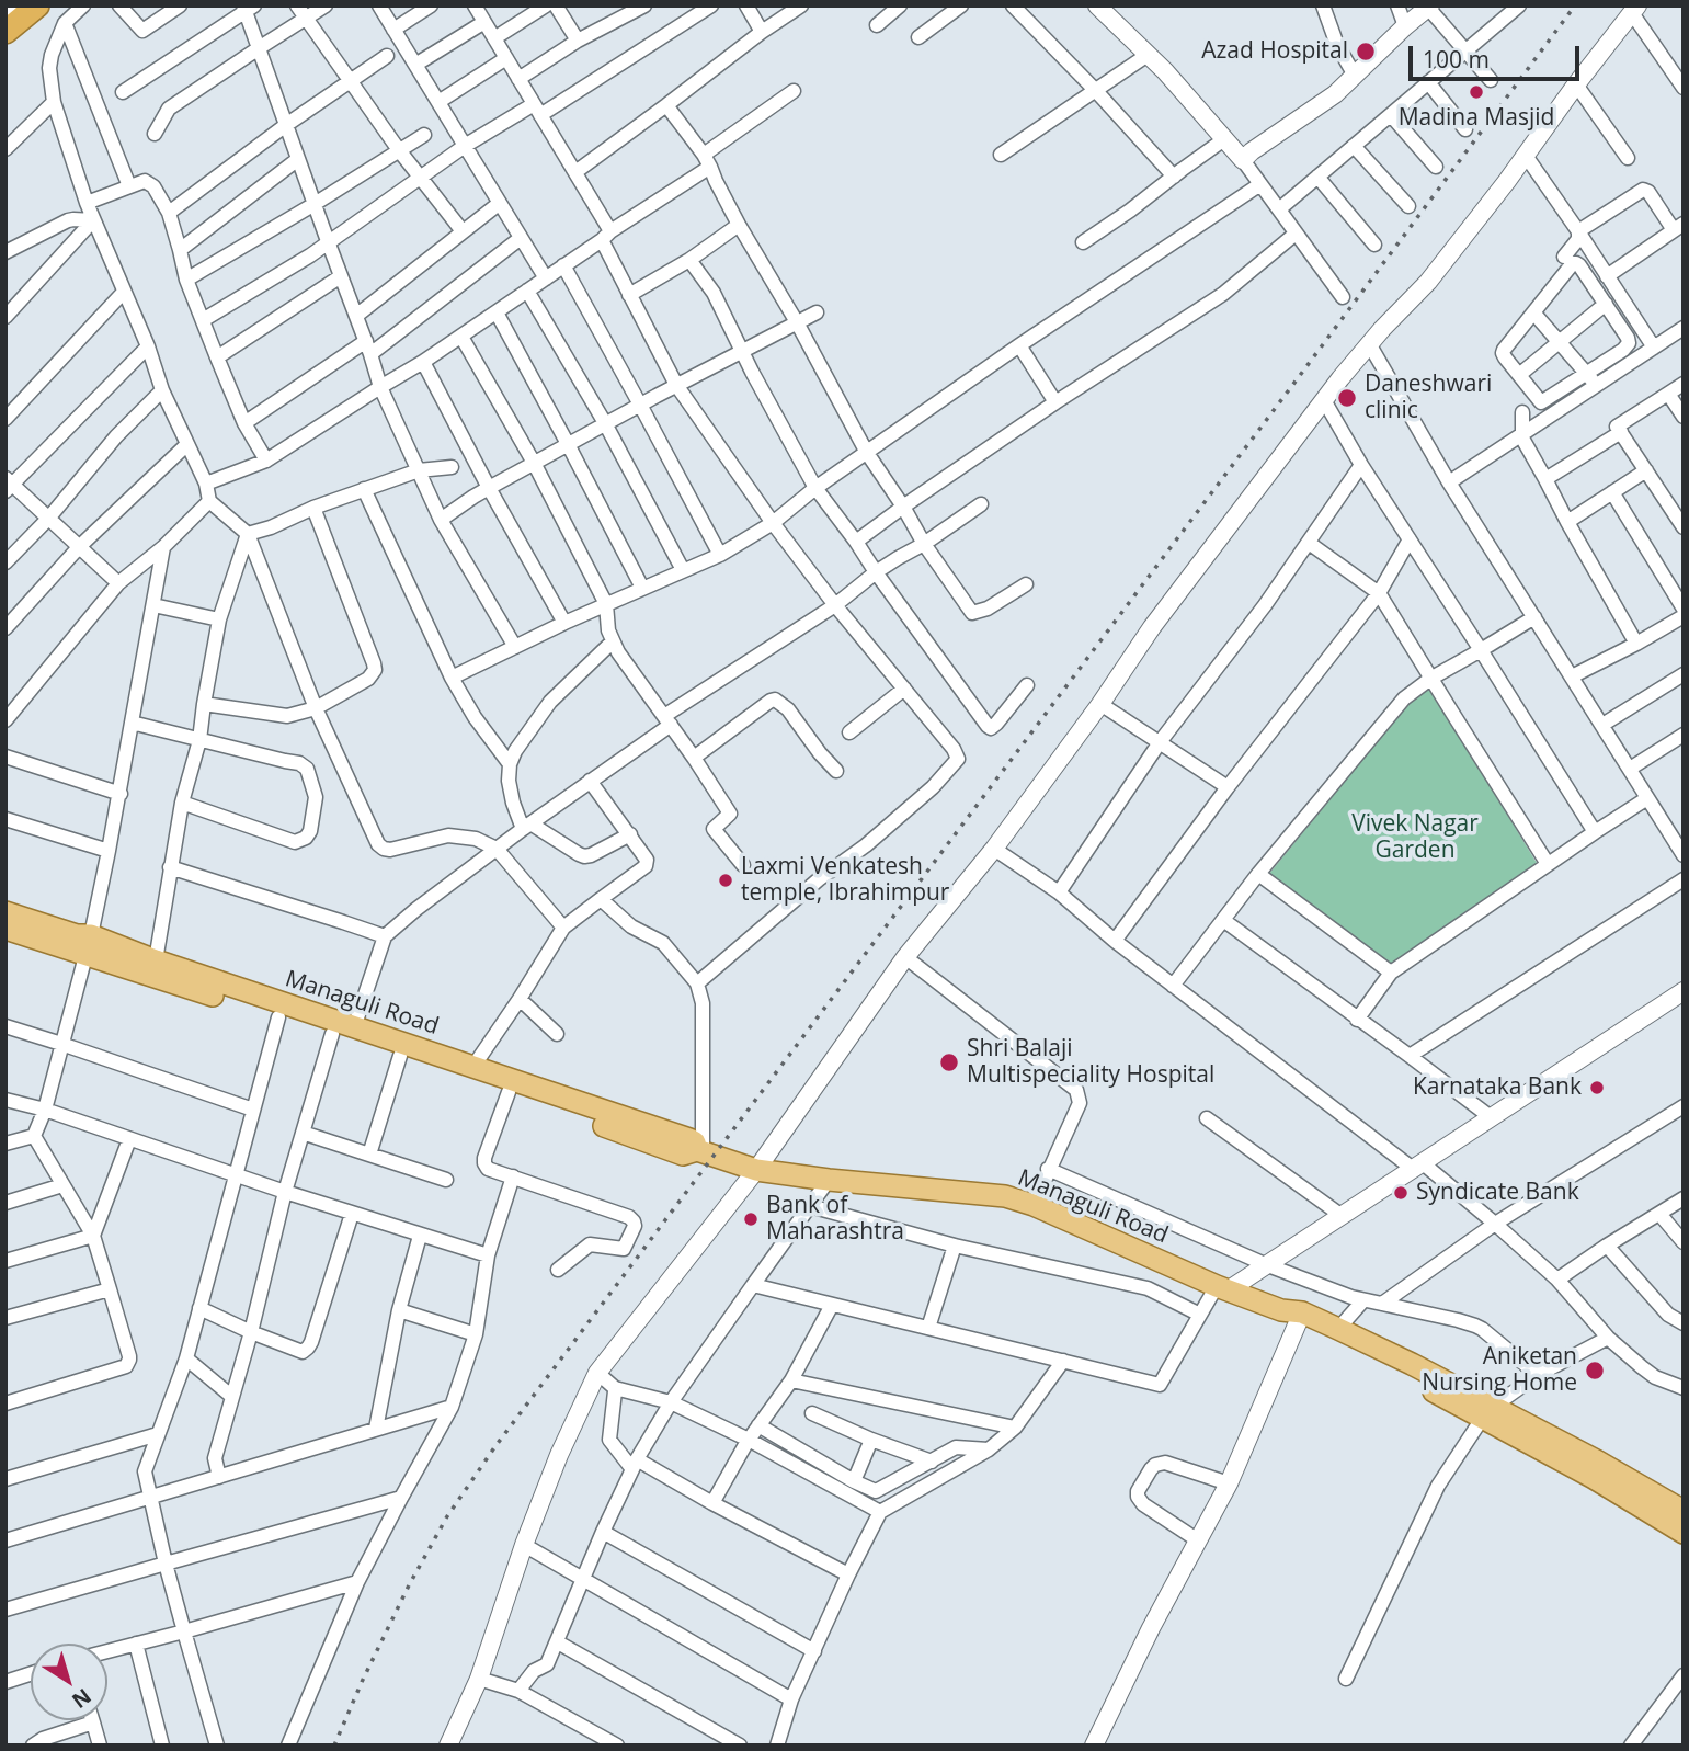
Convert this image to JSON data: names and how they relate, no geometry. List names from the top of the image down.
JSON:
{
  "streets": {
    "main road": ["Managuli Road"]
  },
  "parks": ["Vivek Nagar Garden"],
  "places": [
    "Azad Hospital",
    "Madina Masjid",
    "Daneshwari clinic",
    "Laxmi Venkatesh temple, Ibrahimpur",
    "Shri Balaji Multispeciality Hospital",
    "Karnataka Bank",
    "Syndicate Bank",
    "Bank of Maharashtra",
    "Aniketan Nursing Home"
  ],
  "scale_bar": "100 m",
  "north": "bottom right"
}
